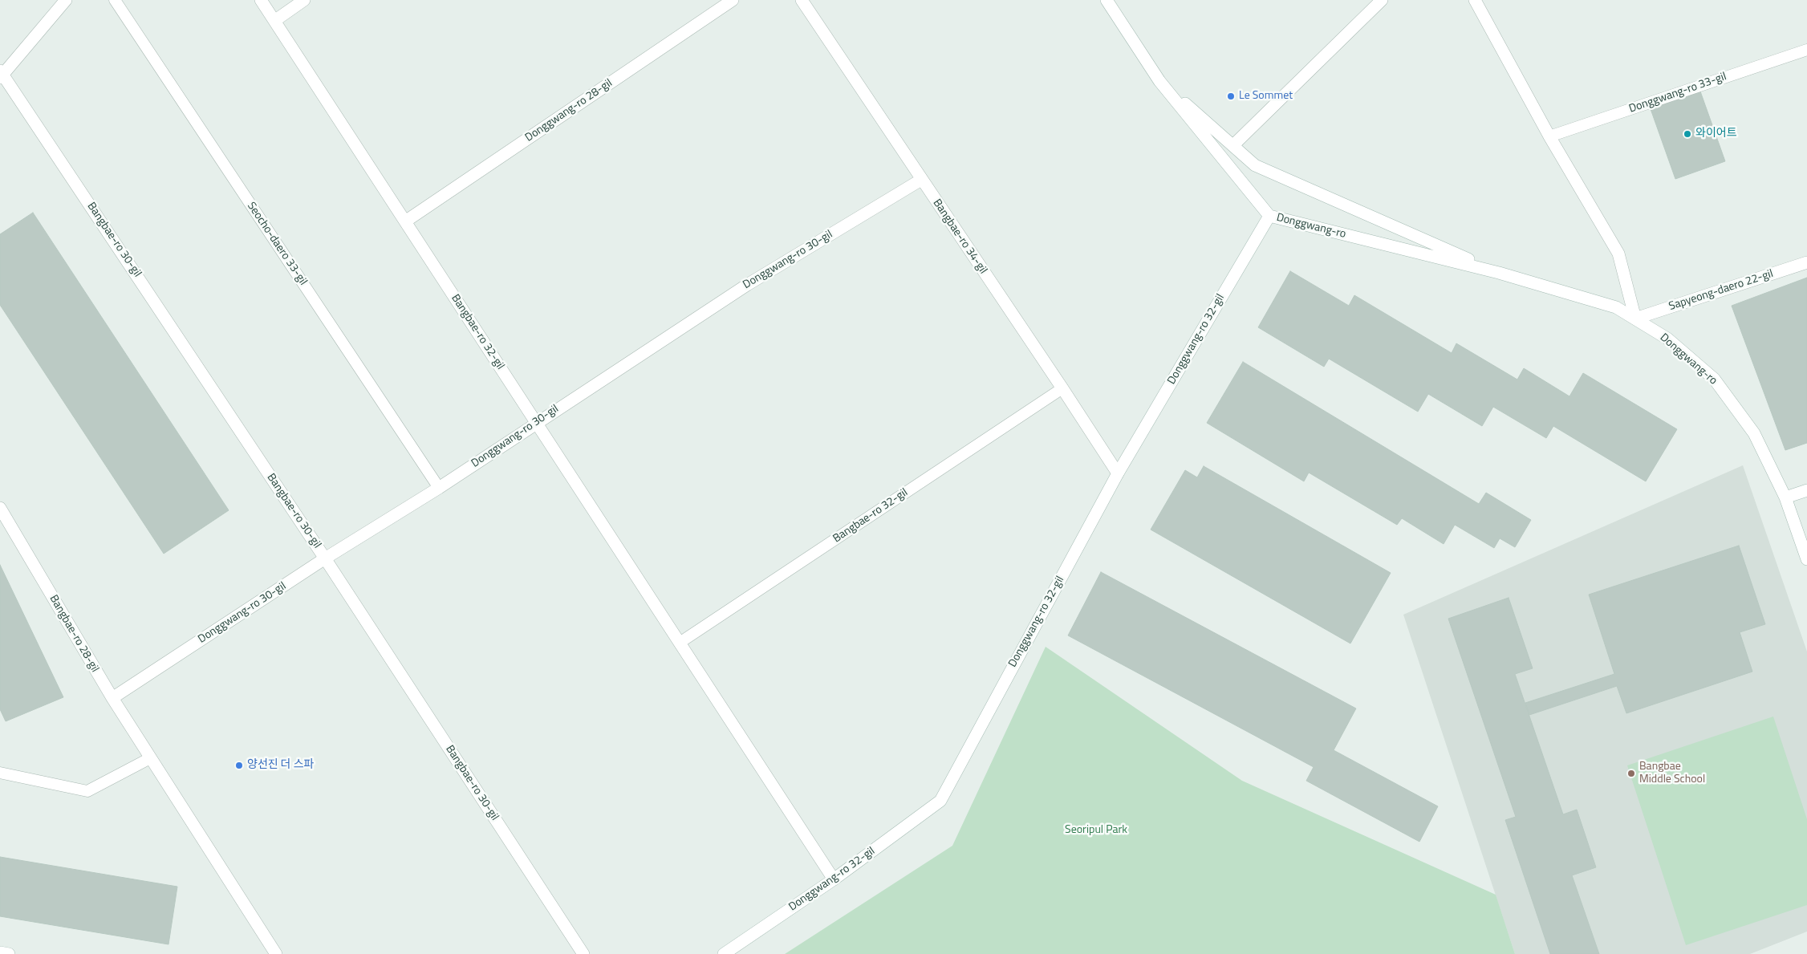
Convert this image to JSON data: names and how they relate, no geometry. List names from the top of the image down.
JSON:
{
  "streets": {
    "street": [
      "Donggwang-ro 28-gil",
      "Donggwang-ro",
      "Bangbae-ro 34-gil",
      "Bangbae-ro 30-gil",
      "Donggwang-ro 30-gil",
      "Sapyeong-daero 22-gil",
      "Bangbae-ro 32-gil",
      "Donggwang-ro 32-gil",
      "Bangbae-ro 28-gil"
    ],
    "lane": ["Donggwang-ro 33-gil", "Seocho-daero 33-gil"]
  },
  "crossings": [
    ["Donggwang-ro 28-gil", "Bangbae-ro 32-gil"],
    ["Donggwang-ro", "Sapyeong-daero 22-gil"],
    ["Donggwang-ro", "Donggwang-ro 32-gil"],
    ["Bangbae-ro 34-gil", "Donggwang-ro 30-gil"],
    ["Bangbae-ro 34-gil", "Bangbae-ro 32-gil"],
    ["Bangbae-ro 34-gil", "Donggwang-ro 32-gil"],
    ["Bangbae-ro 30-gil", "Donggwang-ro 30-gil"],
    ["Seocho-daero 33-gil", "Donggwang-ro 30-gil"],
    ["Donggwang-ro 30-gil", "Bangbae-ro 32-gil"],
    ["Donggwang-ro 30-gil", "Bangbae-ro 28-gil"],
    ["Bangbae-ro 32-gil", "Donggwang-ro 32-gil"]
  ],
  "parks": ["Seoripul Park"],
  "places": [
    "Le Sommet",
    "와이어트",
    "양선진 더 스파",
    "Bangbae Middle School"
  ]
}
